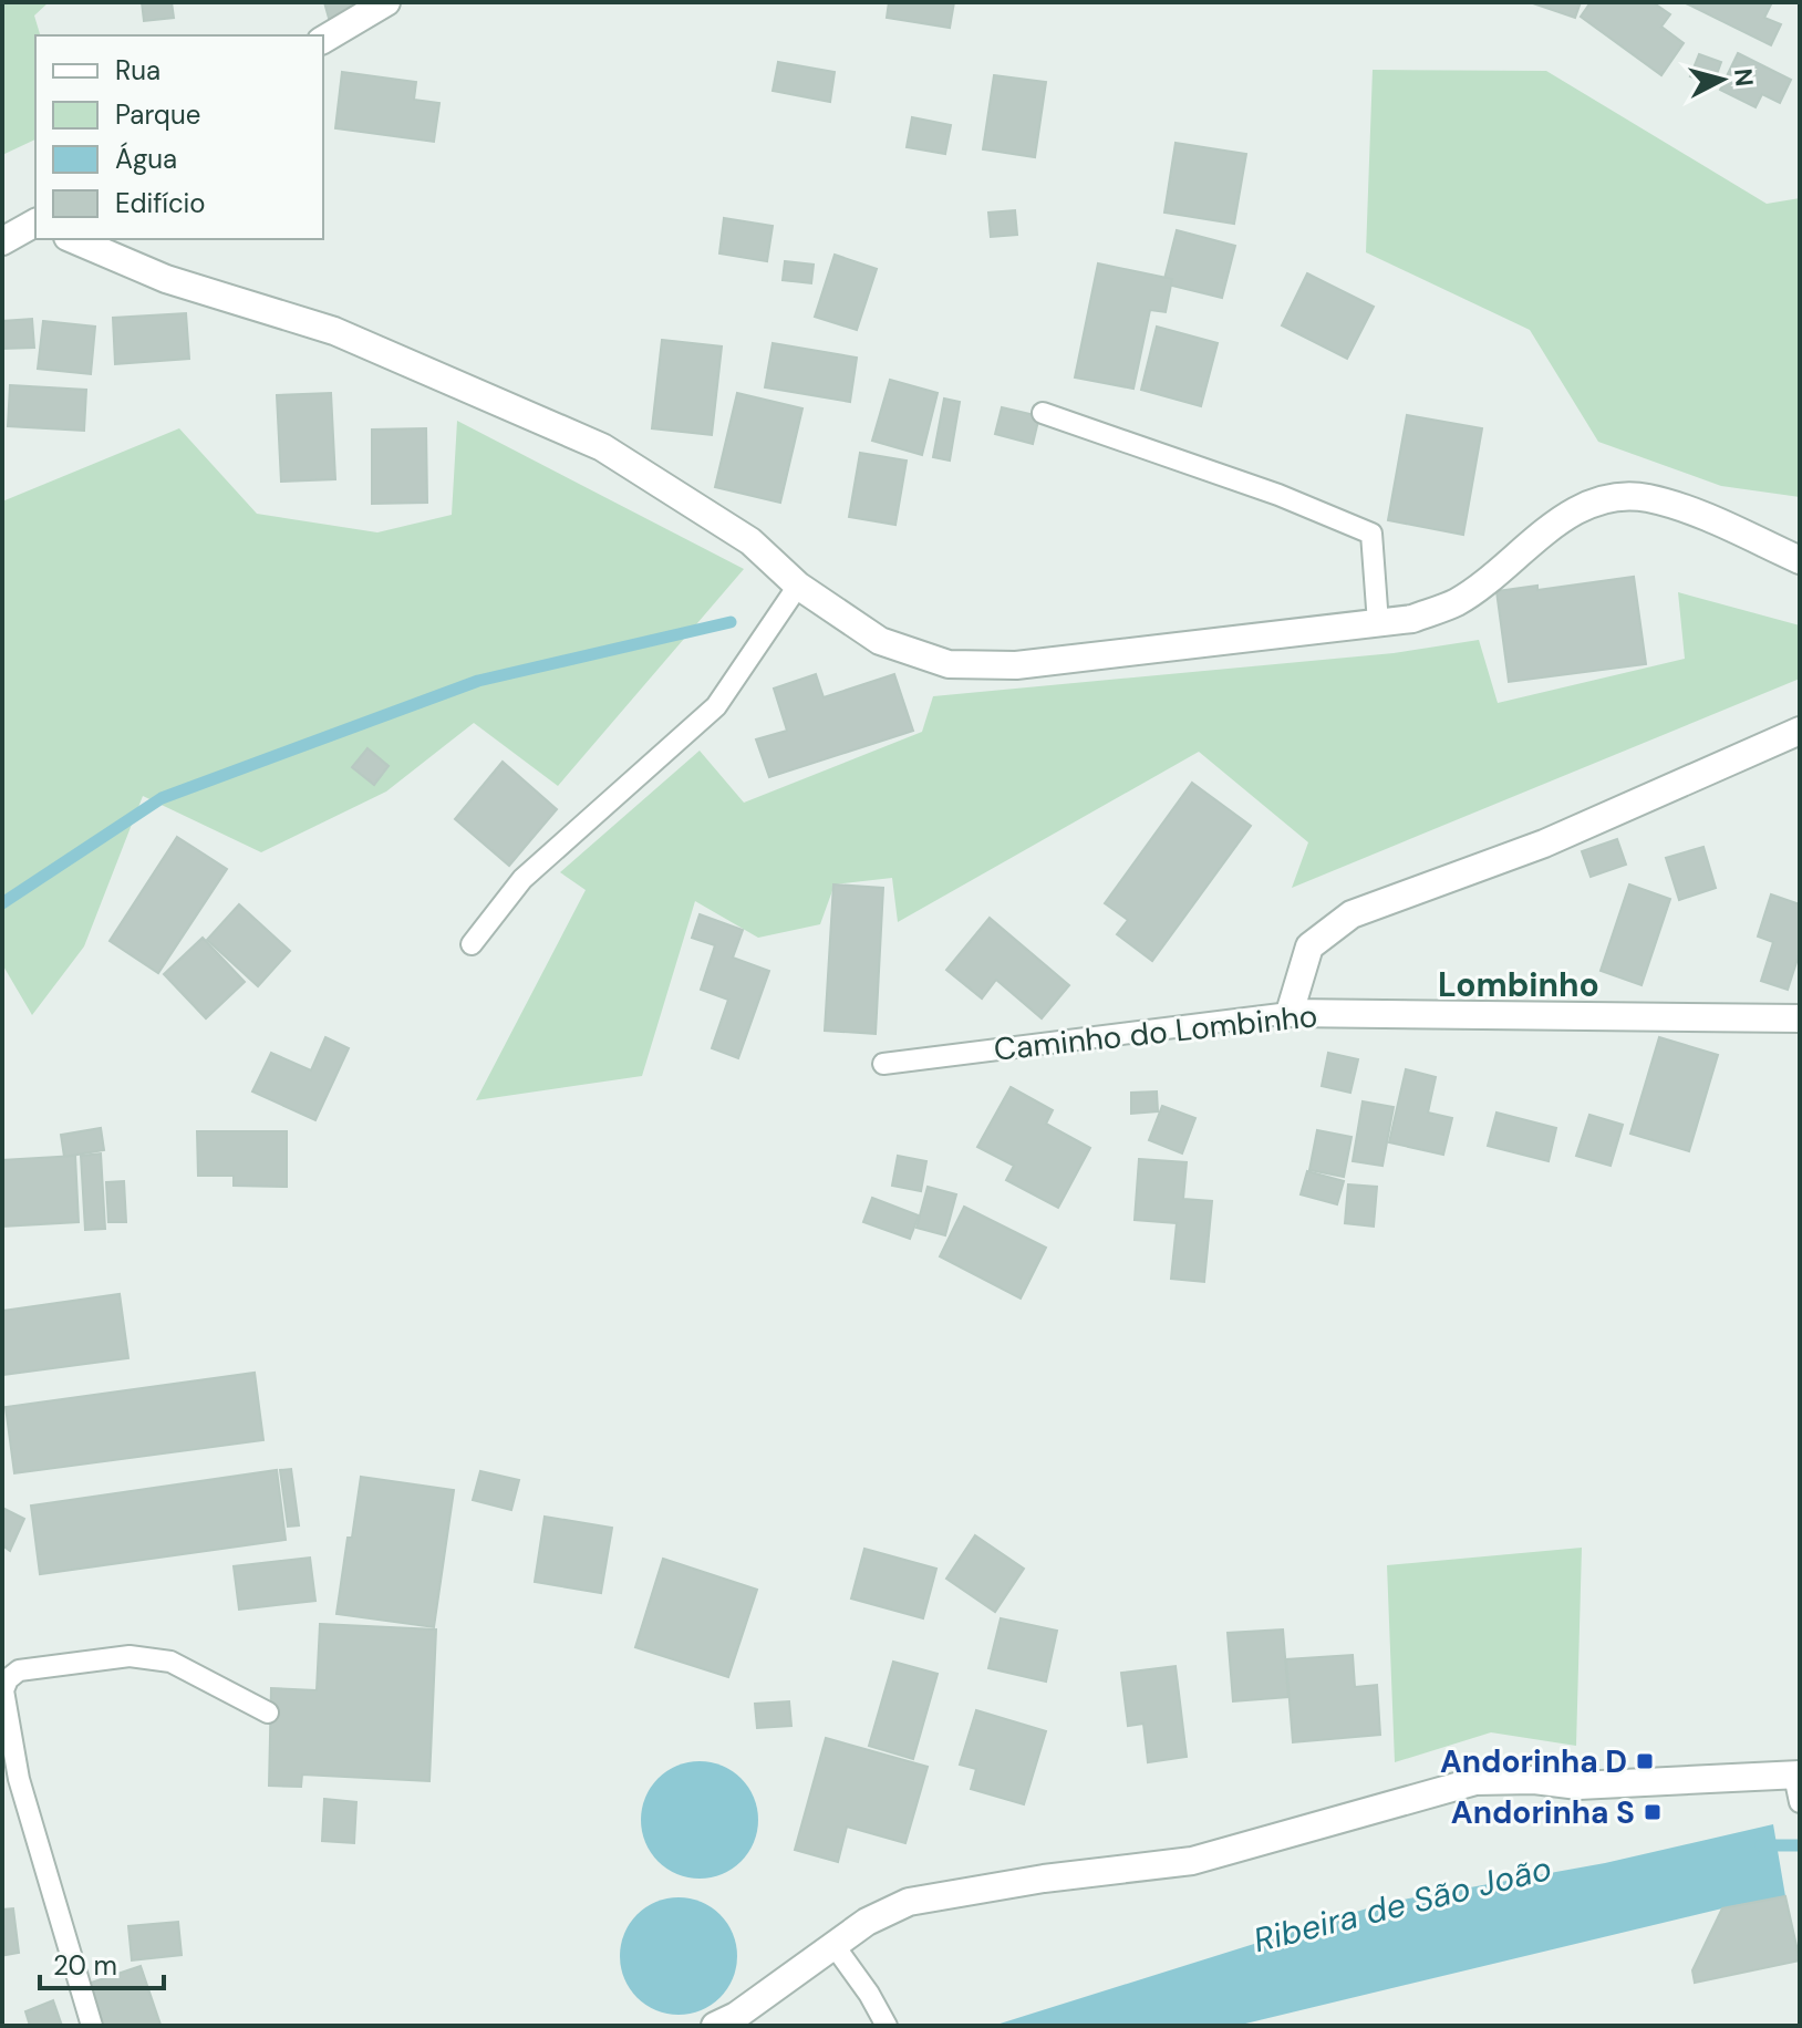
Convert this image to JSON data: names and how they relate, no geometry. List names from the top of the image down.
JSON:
{
  "streets": {
    "street": ["Caminho do Lombinho"]
  },
  "districts": ["Lombinho"],
  "water": ["Ribeira de São João"],
  "places": {
    "transit": ["Andorinha D", "Andorinha S"]
  },
  "legend": [
    "Rua",
    "Parque",
    "Água",
    "Edifício"
  ],
  "scale_bar": "20 m",
  "north": "right"
}
